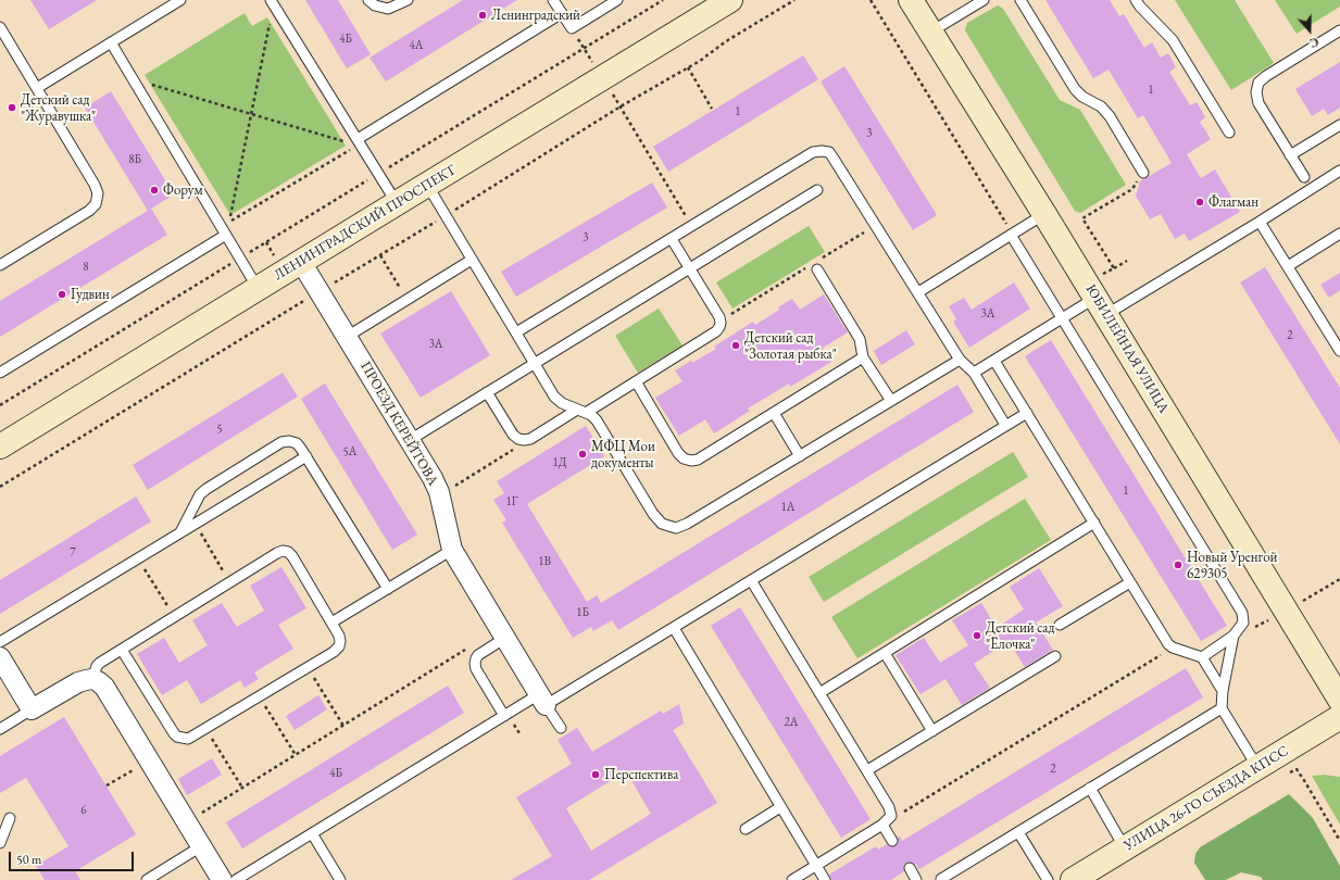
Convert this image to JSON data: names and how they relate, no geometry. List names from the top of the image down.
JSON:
{
  "streets": {
    "main road": ["ЛЕНИНГРАДСКИЙ ПРОСПЕКТ", "ЮБИЛЕЙНАЯ УЛИЦА", "УЛИЦА 26-ГО СЪЕЗДА КПСС"],
    "street": ["ПРОЕЗД КЕРЕЙТОВА"]
  },
  "crossings": [
    ["ЛЕНИНГРАДСКИЙ ПРОСПЕКТ", "ПРОЕЗД КЕРЕЙТОВА"]
  ],
  "places": [
    "Ленинградский",
    "Детский сад \"Журавушка\"",
    "Форум",
    "Флагман",
    "Гудвин",
    "Детский сад \"Золотая рыбка\"",
    "МФЦ Мои документы",
    "Новый Уренгой 629305",
    "Детский сад \"Ёлочка\"",
    "Перспектива"
  ],
  "house_numbers": [
    "4Б",
    "4А",
    "1",
    "1",
    "3",
    "8Б",
    "3",
    "8",
    "3А",
    "2",
    "3А",
    "5",
    "5А",
    "1Д",
    "1",
    "1Г",
    "1А",
    "7",
    "1В",
    "1Б",
    "2А",
    "2",
    "4Б",
    "6"
  ],
  "scale_bar": "50 m",
  "north": "bottom"
}
